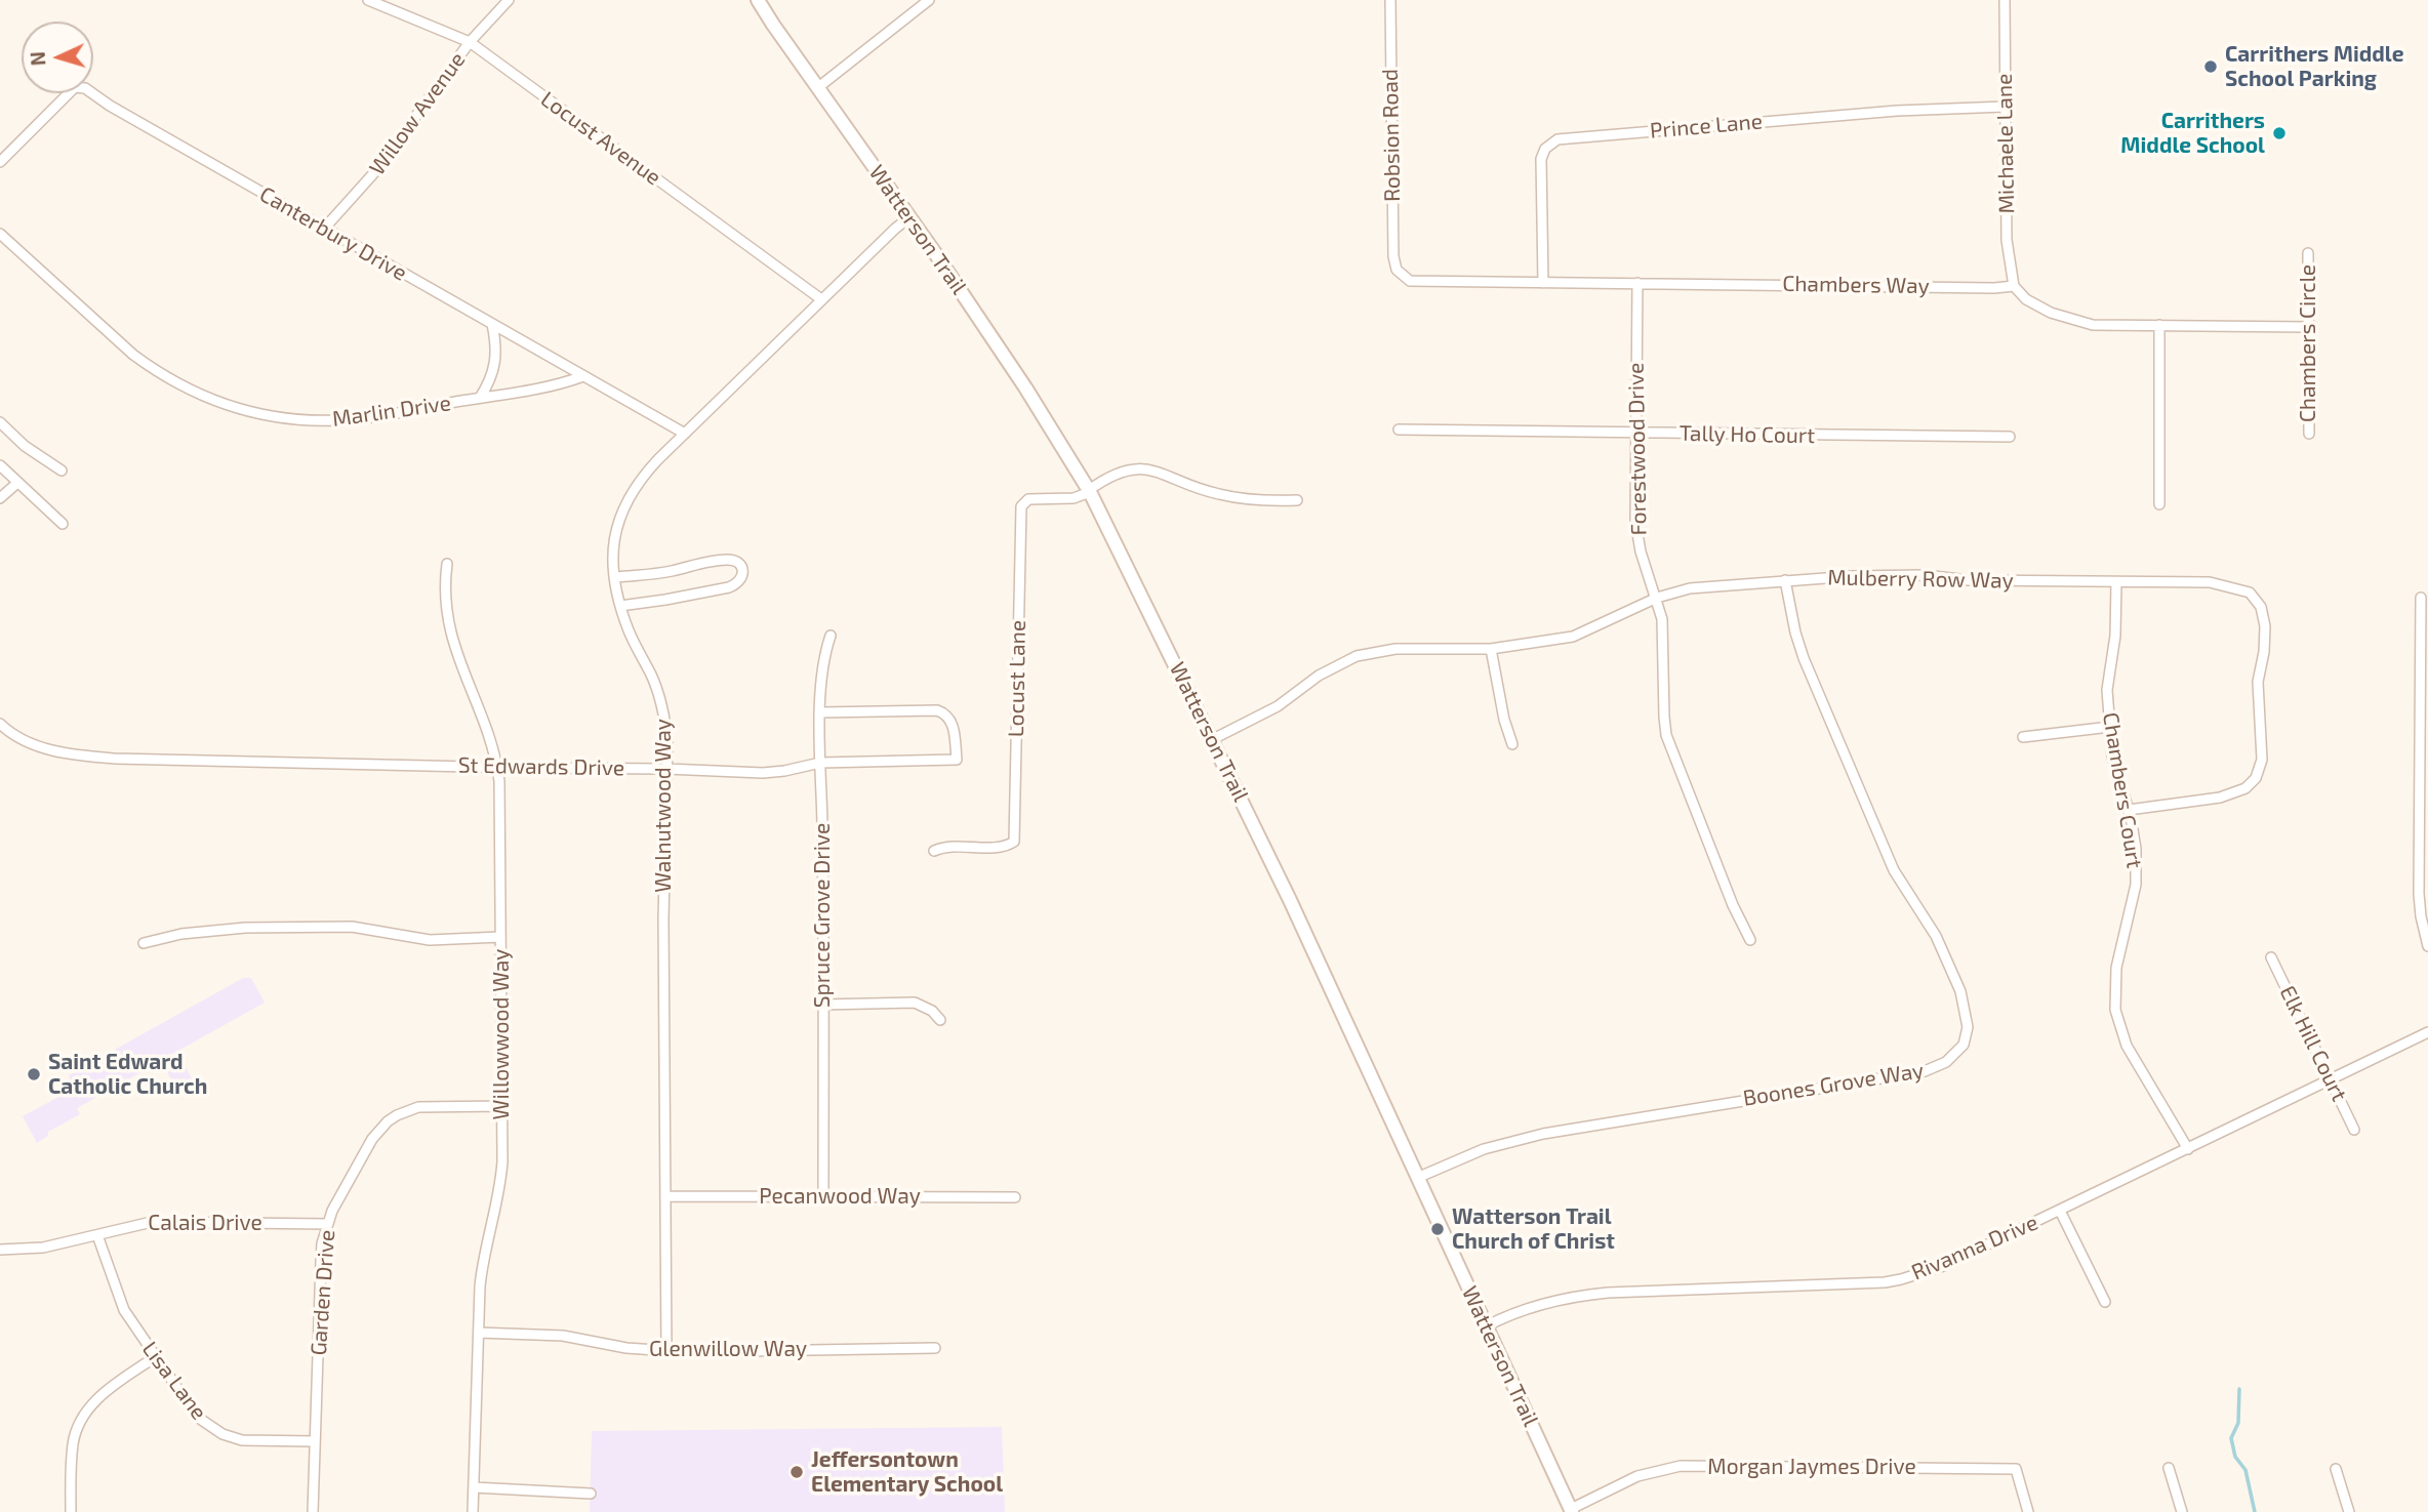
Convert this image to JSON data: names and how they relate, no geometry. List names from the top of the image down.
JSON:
{
  "streets": {
    "main road": ["Watterson Trail"],
    "street": [
      "Willow Avenue",
      "Prince Lane",
      "Robsion Road",
      "Locust Avenue",
      "Michaele Lane",
      "Canterbury Drive",
      "Chambers Way",
      "Chambers Circle",
      "Marlin Drive",
      "Tally Ho Court",
      "Forestwood Drive",
      "Mulberry Row Way",
      "Locust Lane",
      "St Edwards Drive",
      "Chambers Court",
      "Walnutwood Way",
      "Spruce Grove Drive",
      "Willowwood Way",
      "Elk Hill Court",
      "Boones Grove Way",
      "Pecanwood Way",
      "Calais Drive",
      "Rivanna Drive",
      "Garden Drive",
      "Glenwillow Way",
      "Lisa Lane",
      "Morgan Jaymes Drive"
    ]
  },
  "crossings": [
    ["Willow Avenue", "Locust Avenue"],
    ["Willow Avenue", "Canterbury Drive"],
    ["Prince Lane", "Michaele Lane"],
    ["Prince Lane", "Chambers Way"],
    ["Robsion Road", "Chambers Way"],
    ["Locust Avenue", "Walnutwood Way"],
    ["Michaele Lane", "Chambers Way"],
    ["Watterson Trail", "Mulberry Row Way"],
    ["Watterson Trail", "Locust Lane"],
    ["Watterson Trail", "Walnutwood Way"],
    ["Watterson Trail", "Boones Grove Way"],
    ["Watterson Trail", "Rivanna Drive"],
    ["Watterson Trail", "Morgan Jaymes Drive"],
    ["Canterbury Drive", "Marlin Drive"],
    ["Canterbury Drive", "Walnutwood Way"],
    ["Chambers Way", "Forestwood Drive"],
    ["Tally Ho Court", "Forestwood Drive"],
    ["Forestwood Drive", "Mulberry Row Way"],
    ["Mulberry Row Way", "Chambers Court"],
    ["Mulberry Row Way", "Boones Grove Way"],
    ["St Edwards Drive", "Walnutwood Way"],
    ["St Edwards Drive", "Spruce Grove Drive"],
    ["St Edwards Drive", "Willowwood Way"],
    ["Chambers Court", "Rivanna Drive"],
    ["Walnutwood Way", "Pecanwood Way"],
    ["Walnutwood Way", "Glenwillow Way"],
    ["Spruce Grove Drive", "Pecanwood Way"],
    ["Willowwood Way", "Garden Drive"],
    ["Willowwood Way", "Glenwillow Way"],
    ["Elk Hill Court", "Rivanna Drive"],
    ["Calais Drive", "Garden Drive"],
    ["Calais Drive", "Lisa Lane"],
    ["Garden Drive", "Lisa Lane"]
  ],
  "places": [
    "Carrithers Middle School Parking",
    "Carrithers Middle School",
    "Saint Edward Catholic Church",
    "Watterson Trail Church of Christ",
    "Jeffersontown Elementary School"
  ],
  "north": "left"
}
